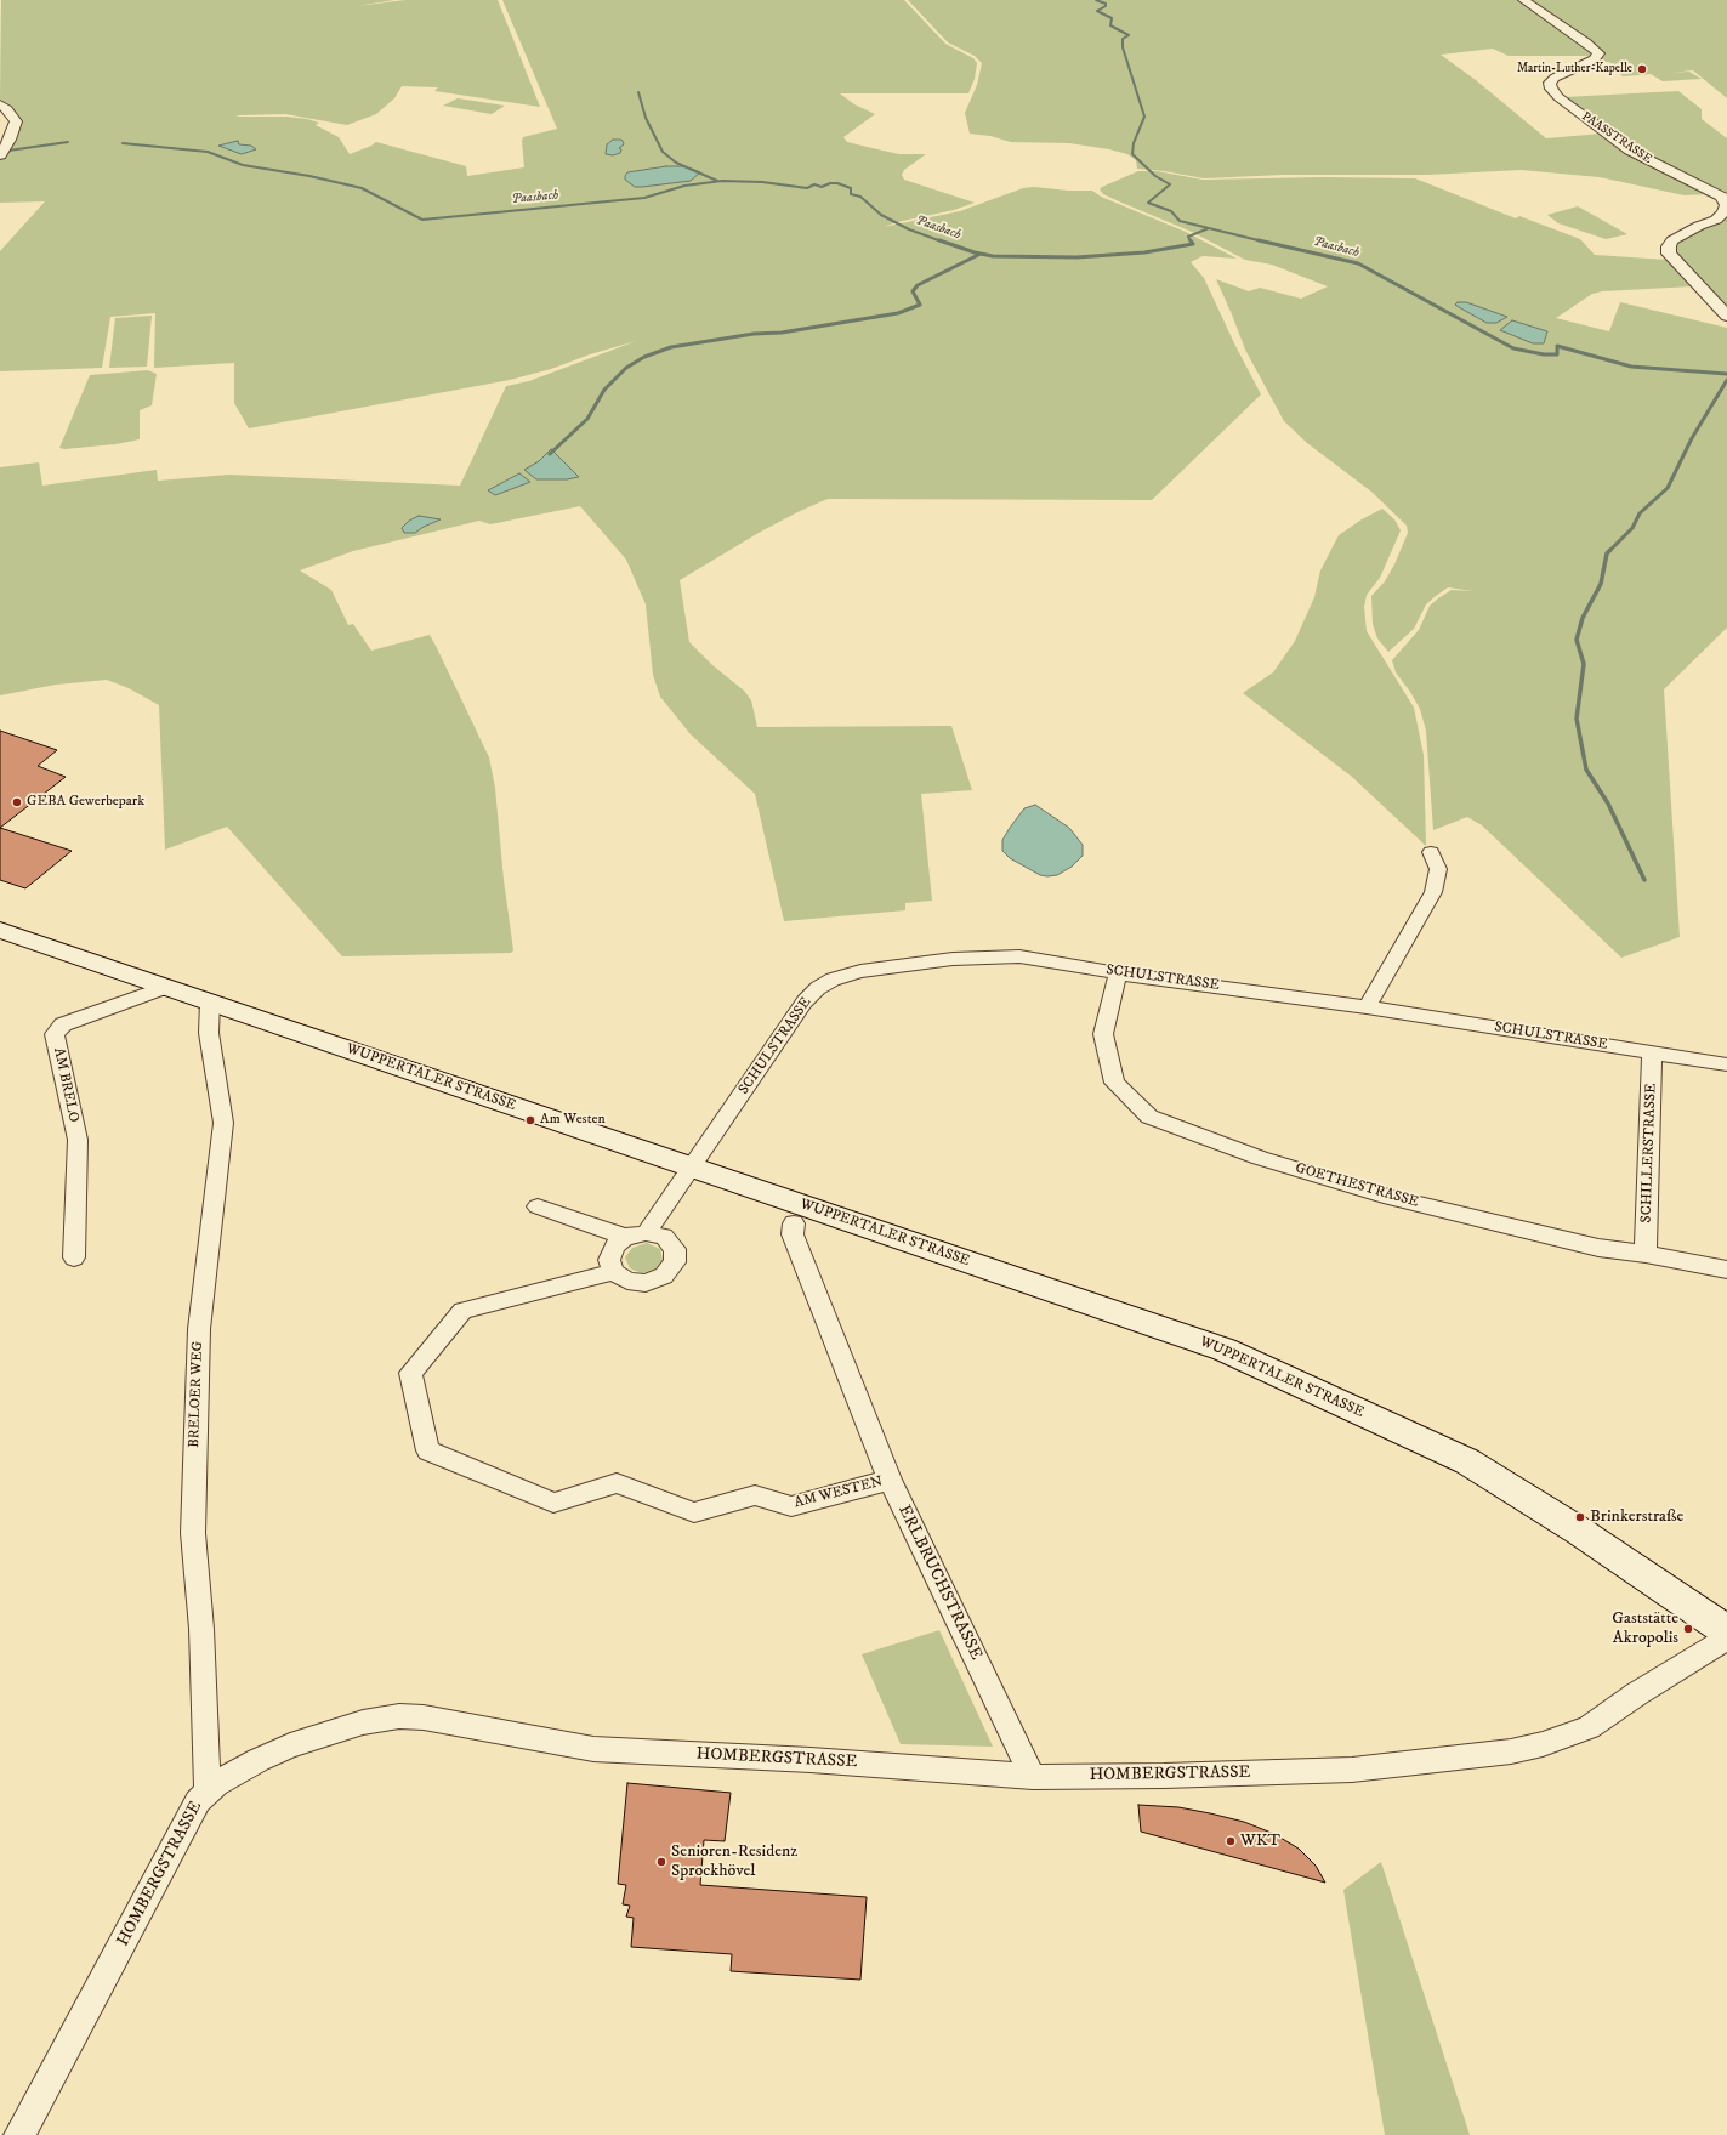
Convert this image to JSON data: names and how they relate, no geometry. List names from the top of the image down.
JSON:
{
  "streets": {
    "main road": ["WUPPERTALER STRASSE"],
    "street": [
      "PAASSTRASSE",
      "SCHULSTRASSE",
      "AM BRELO",
      "SCHILLERSTRASSE",
      "GOETHESTRASSE",
      "BRELOER WEG",
      "AM WESTEN",
      "ERLBRUCHSTRASSE",
      "HOMBERGSTRASSE"
    ]
  },
  "crossings": [
    ["SCHULSTRASSE", "WUPPERTALER STRASSE"],
    ["SCHULSTRASSE", "SCHILLERSTRASSE"],
    ["SCHULSTRASSE", "GOETHESTRASSE"],
    ["WUPPERTALER STRASSE", "AM BRELO"],
    ["WUPPERTALER STRASSE", "BRELOER WEG"],
    ["SCHILLERSTRASSE", "GOETHESTRASSE"],
    ["BRELOER WEG", "HOMBERGSTRASSE"],
    ["AM WESTEN", "ERLBRUCHSTRASSE"],
    ["ERLBRUCHSTRASSE", "HOMBERGSTRASSE"]
  ],
  "water": ["Paasbach"],
  "places": [
    "Martin-Luther-Kapelle",
    "GEBA Gewerbepark",
    "Am Westen",
    "Brinkerstraße",
    "Gaststätte Akropolis",
    "WKT",
    "Senioren-Residenz Sprockhövel"
  ]
}
